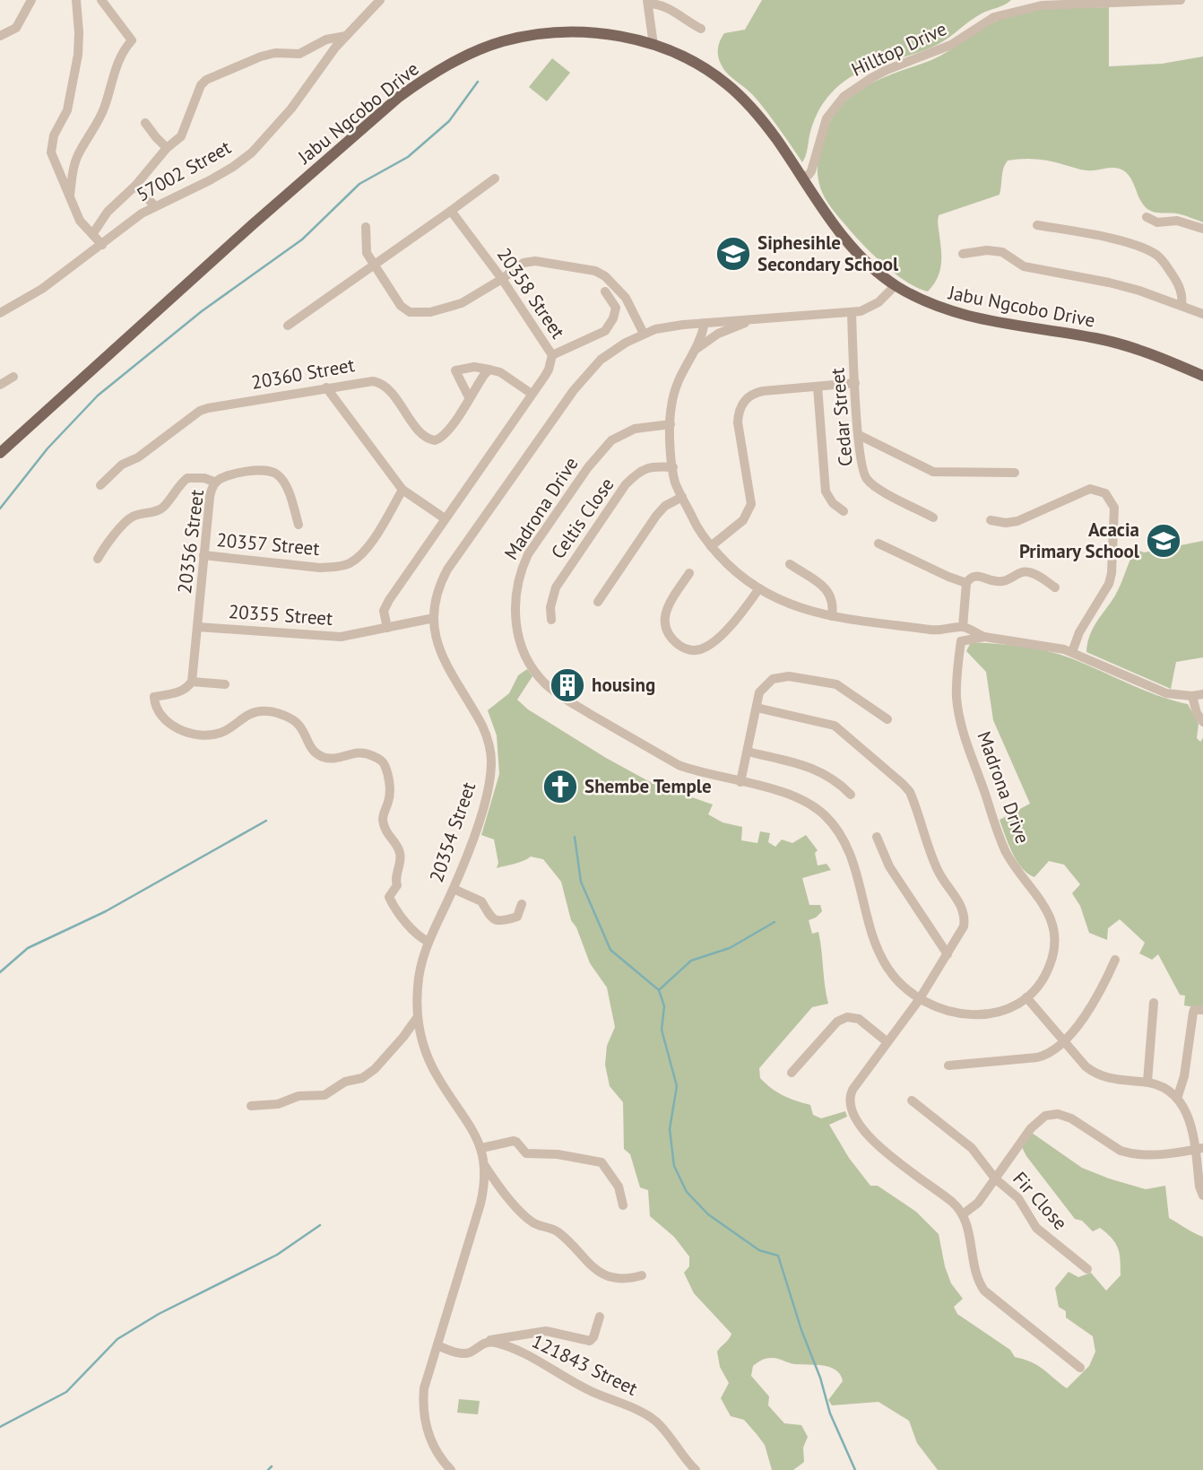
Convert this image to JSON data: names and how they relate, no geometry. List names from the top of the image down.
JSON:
{
  "streets": {
    "main road": ["Jabu Ngcobo Drive"],
    "street": [
      "Hilltop Drive",
      "57002 Street",
      "20358 Street",
      "20360 Street",
      "Cedar Street",
      "Madrona Drive",
      "Celtis Close",
      "20356 Street",
      "20357 Street",
      "20355 Street",
      "20354 Street",
      "Fir Close",
      "121843 Street"
    ]
  },
  "crossings": [
    ["Hilltop Drive", "Jabu Ngcobo Drive"],
    ["Jabu Ngcobo Drive", "20354 Street"],
    ["20358 Street", "20355 Street"],
    ["Cedar Street", "20354 Street"],
    ["20356 Street", "20357 Street"],
    ["20356 Street", "20355 Street"],
    ["20355 Street", "20354 Street"]
  ],
  "places": {
    "school or university": ["Siphesihle Secondary School", "Acacia Primary School"],
    "building": ["housing"],
    "church": ["Shembe Temple"]
  }
}
